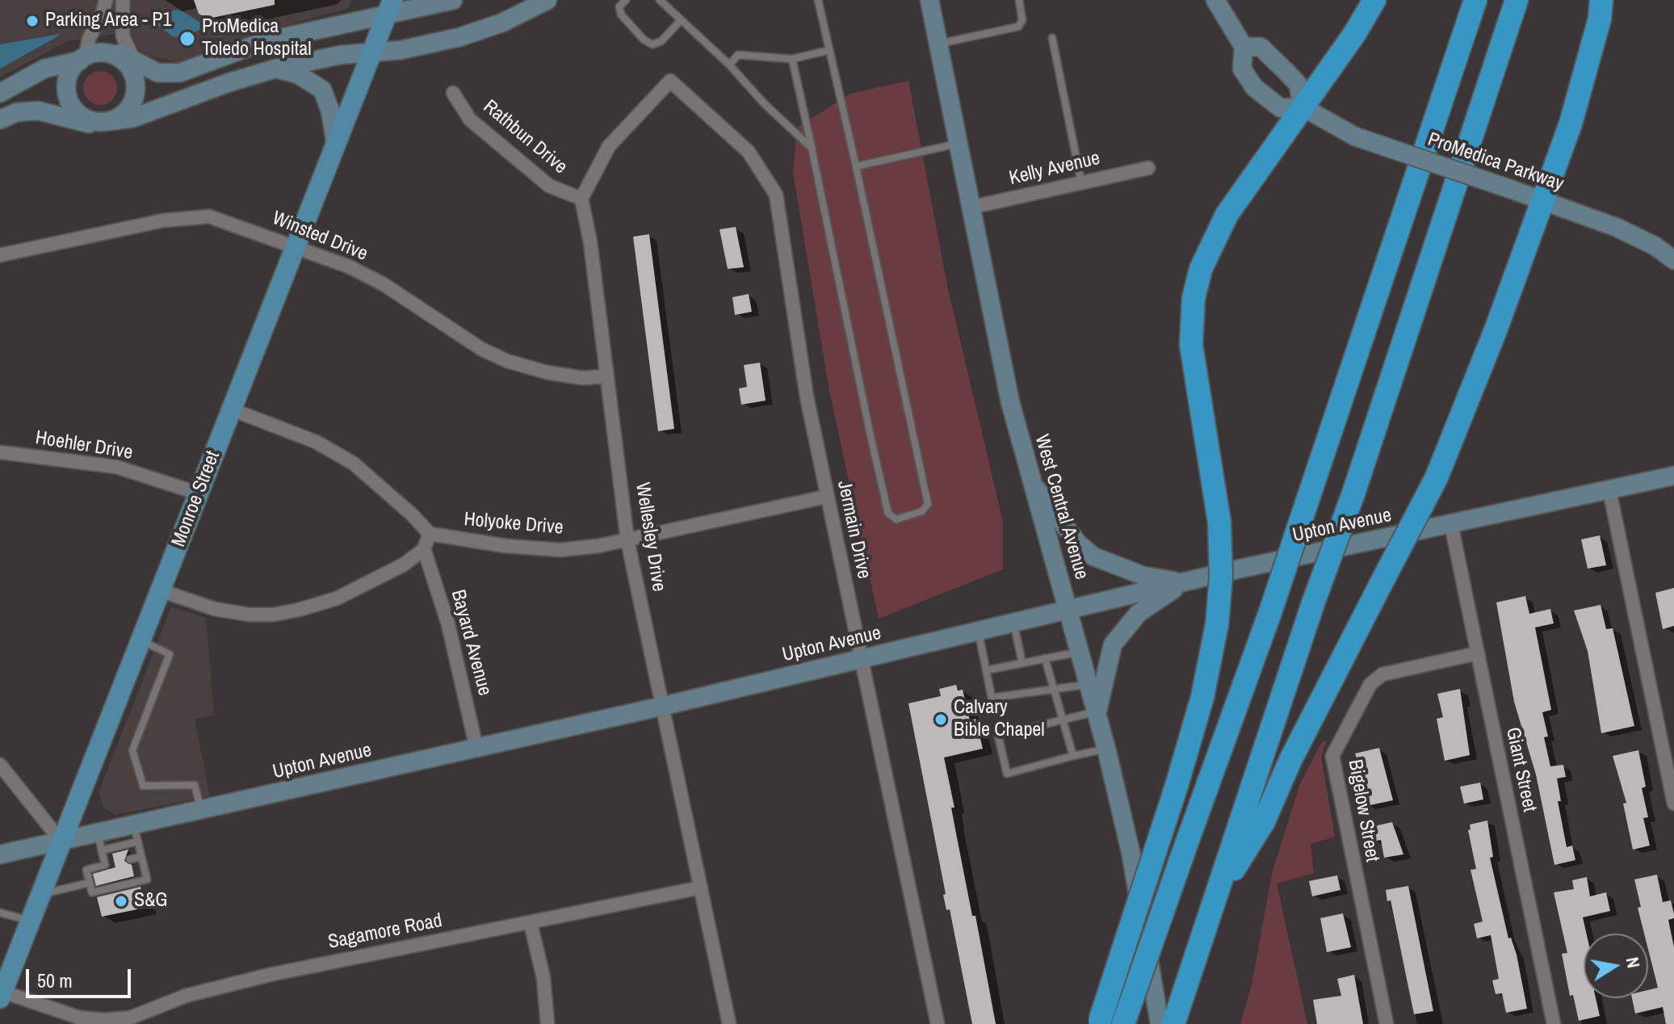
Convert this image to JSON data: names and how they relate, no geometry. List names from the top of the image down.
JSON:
{
  "streets": {
    "main road": [
      "ProMedica Parkway",
      "Monroe Street",
      "West Central Avenue",
      "Upton Avenue"
    ],
    "street": [
      "Rathbun Drive",
      "Kelly Avenue",
      "Winsted Drive",
      "Hoehler Drive",
      "Holyoke Drive",
      "Jermain Drive",
      "Wellesley Drive",
      "Bayard Avenue",
      "Giant Street",
      "Bigelow Street",
      "Sagamore Road"
    ]
  },
  "crossings": [
    ["Rathbun Drive", "Jermain Drive"],
    ["Rathbun Drive", "Wellesley Drive"],
    ["Kelly Avenue", "West Central Avenue"],
    ["Winsted Drive", "Monroe Street"],
    ["Winsted Drive", "Wellesley Drive"],
    ["Hoehler Drive", "Monroe Street"],
    ["Monroe Street", "Upton Avenue"],
    ["Monroe Street", "Sagamore Road"],
    ["West Central Avenue", "Upton Avenue"],
    ["Holyoke Drive", "Jermain Drive"],
    ["Holyoke Drive", "Wellesley Drive"],
    ["Upton Avenue", "Jermain Drive"],
    ["Upton Avenue", "Wellesley Drive"],
    ["Upton Avenue", "Bayard Avenue"],
    ["Upton Avenue", "Giant Street"],
    ["Jermain Drive", "Wellesley Drive"],
    ["Wellesley Drive", "Sagamore Road"],
    ["Giant Street", "Bigelow Street"]
  ],
  "places": [
    "Parking Area - P1",
    "ProMedica Toledo Hospital",
    "Calvary Bible Chapel",
    "S&G"
  ],
  "scale_bar": "50 m",
  "north": "right"
}
